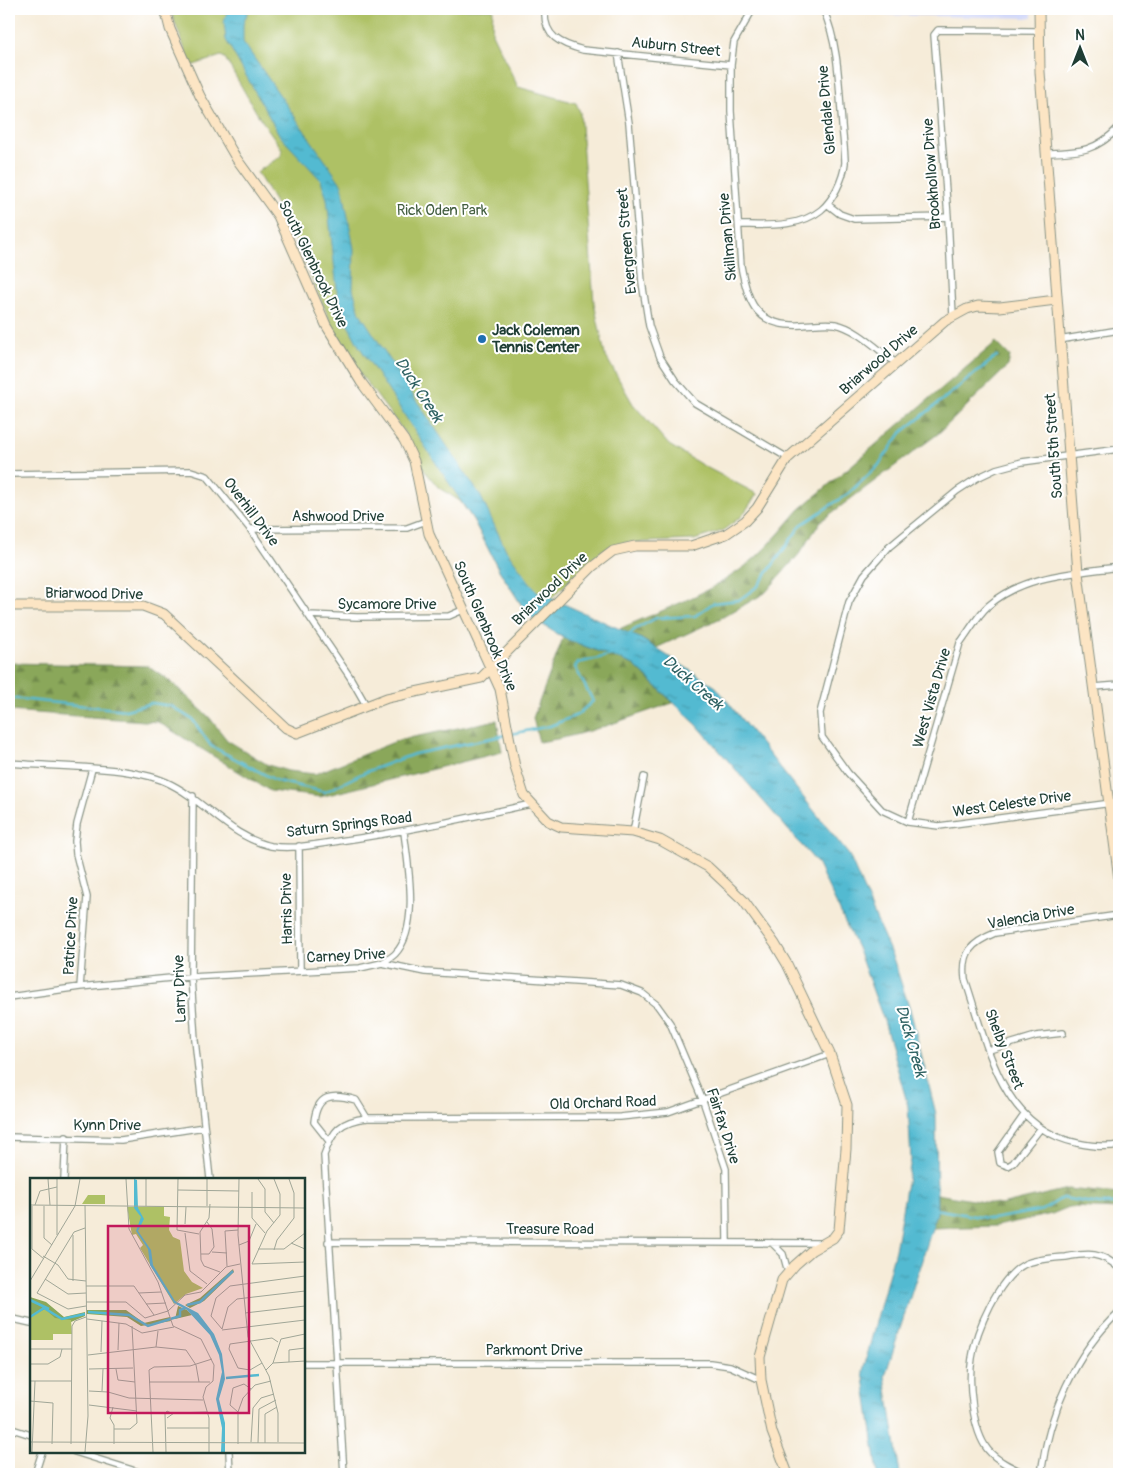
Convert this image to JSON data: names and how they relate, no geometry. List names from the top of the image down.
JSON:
{
  "streets": {
    "street": [
      "Auburn Street",
      "Glendale Drive",
      "Brookhollow Drive",
      "Skillman Drive",
      "Evergreen Street",
      "South Glenbrook Drive",
      "Briarwood Drive",
      "South 5th Street",
      "Overhill Drive",
      "Ashwood Drive",
      "Sycamore Drive",
      "West Vista Drive",
      "West Celeste Drive",
      "Saturn Springs Road",
      "Harris Drive",
      "Valencia Drive",
      "Patrice Drive",
      "Carney Drive",
      "Larry Drive",
      "Shelby Street",
      "Old Orchard Road",
      "Kynn Drive",
      "Fairfax Drive",
      "Treasure Road",
      "Parkmont Drive"
    ]
  },
  "crossings": [
    ["Auburn Street", "Skillman Drive"],
    ["Auburn Street", "Evergreen Street"],
    ["Glendale Drive", "Skillman Drive"],
    ["Brookhollow Drive", "Briarwood Drive"],
    ["Brookhollow Drive", "South 5th Street"],
    ["Skillman Drive", "Briarwood Drive"],
    ["Evergreen Street", "Briarwood Drive"],
    ["South Glenbrook Drive", "Briarwood Drive"],
    ["South Glenbrook Drive", "Ashwood Drive"],
    ["South Glenbrook Drive", "Sycamore Drive"],
    ["South Glenbrook Drive", "Saturn Springs Road"],
    ["South Glenbrook Drive", "Old Orchard Road"],
    ["South Glenbrook Drive", "Treasure Road"],
    ["South Glenbrook Drive", "Parkmont Drive"],
    ["Briarwood Drive", "South 5th Street"],
    ["Briarwood Drive", "Overhill Drive"],
    ["South 5th Street", "West Vista Drive"],
    ["South 5th Street", "West Celeste Drive"],
    ["Overhill Drive", "Ashwood Drive"],
    ["Overhill Drive", "Sycamore Drive"],
    ["West Vista Drive", "West Celeste Drive"],
    ["Saturn Springs Road", "Harris Drive"],
    ["Saturn Springs Road", "Patrice Drive"],
    ["Saturn Springs Road", "Larry Drive"],
    ["Harris Drive", "Carney Drive"],
    ["Valencia Drive", "Shelby Street"],
    ["Patrice Drive", "Carney Drive"],
    ["Carney Drive", "Larry Drive"],
    ["Carney Drive", "Fairfax Drive"],
    ["Larry Drive", "Kynn Drive"],
    ["Old Orchard Road", "Fairfax Drive"],
    ["Fairfax Drive", "Treasure Road"]
  ],
  "water": ["Duck Creek"],
  "parks": ["Rick Oden Park"],
  "places": ["Jack Coleman Tennis Center"],
  "north": "top"
}
